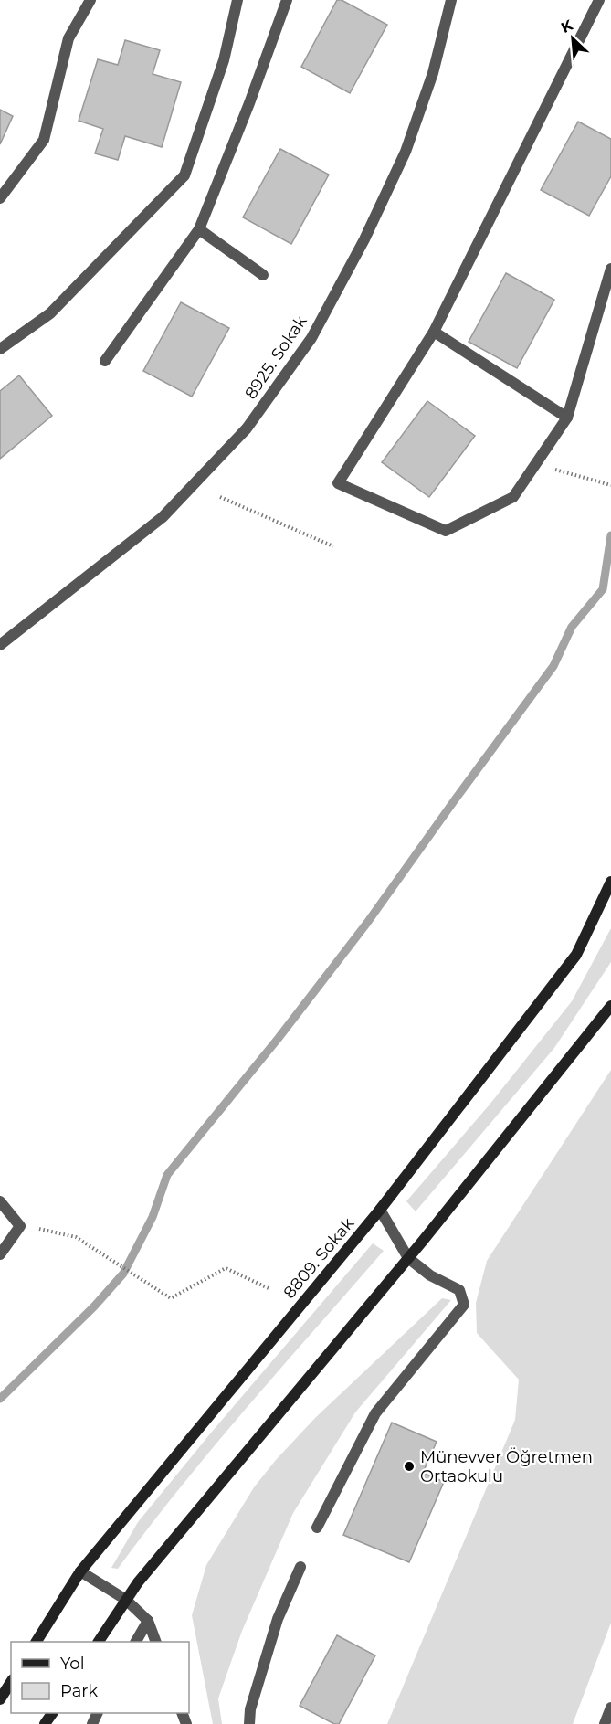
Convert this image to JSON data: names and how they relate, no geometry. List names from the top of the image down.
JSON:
{
  "streets": {
    "street": ["8925. Sokak", "8809. Sokak"]
  },
  "places": ["Münevver Öğretmen Ortaokulu"],
  "legend": ["Yol", "Park"],
  "north": "top left"
}
